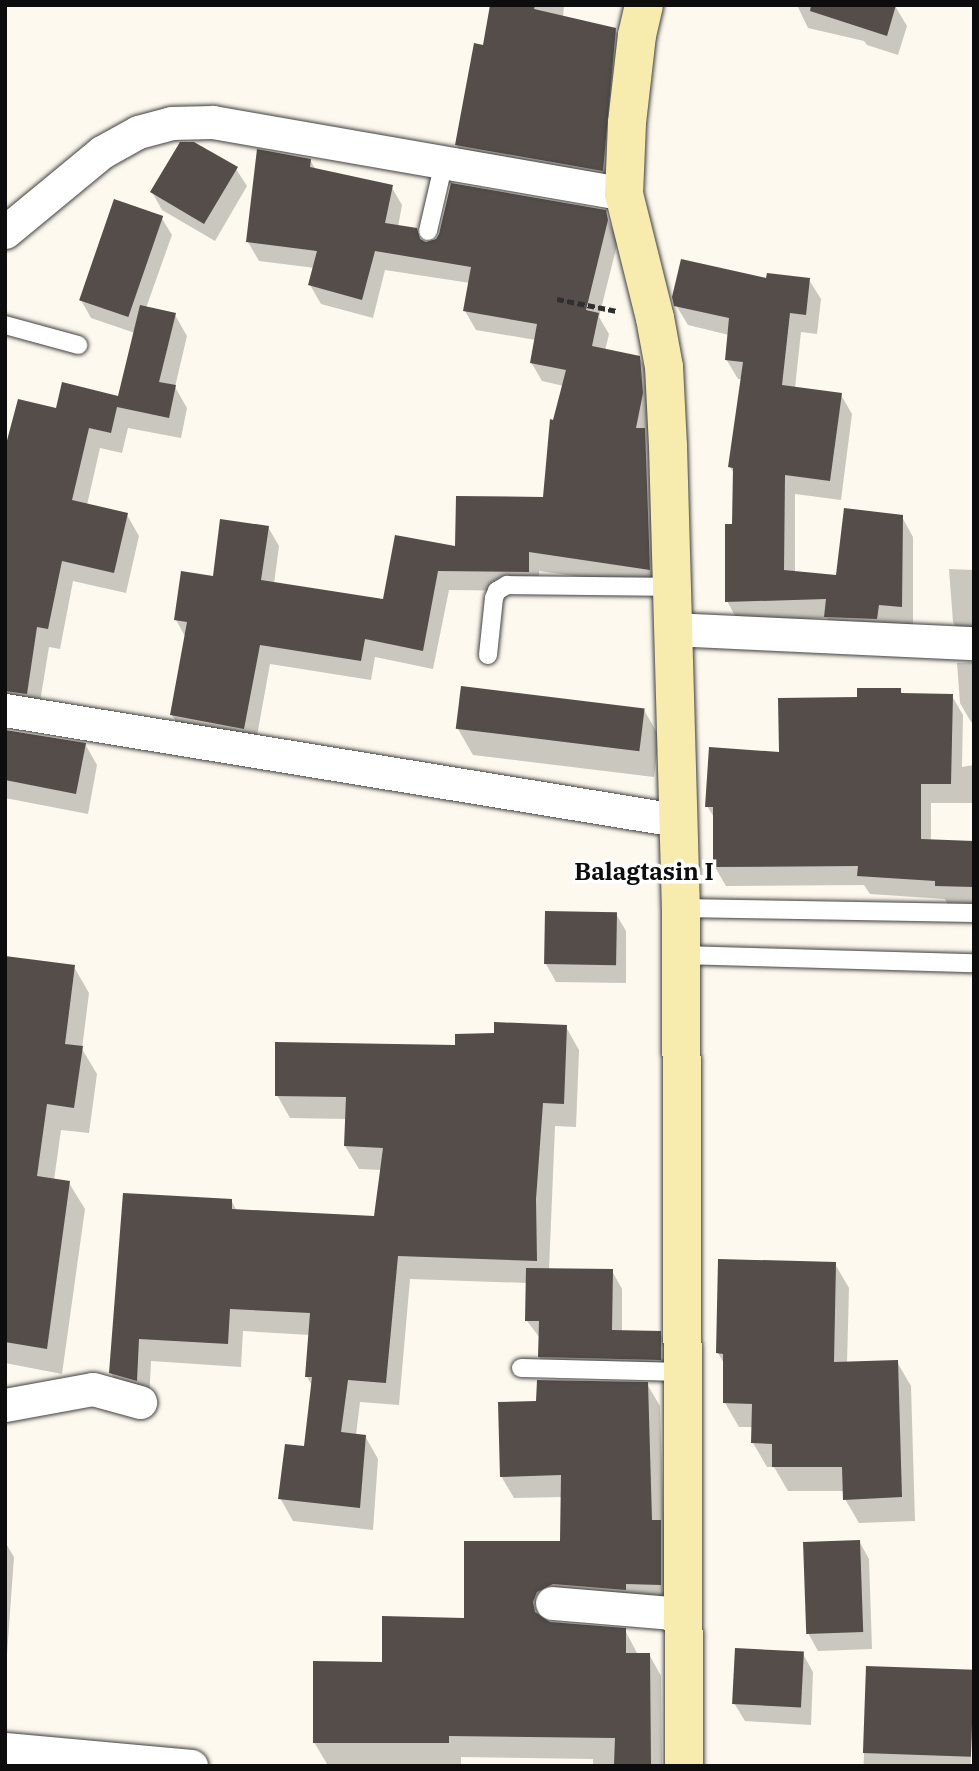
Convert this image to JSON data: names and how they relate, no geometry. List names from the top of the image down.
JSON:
{
  "districts": ["Balagtasin I"]
}
